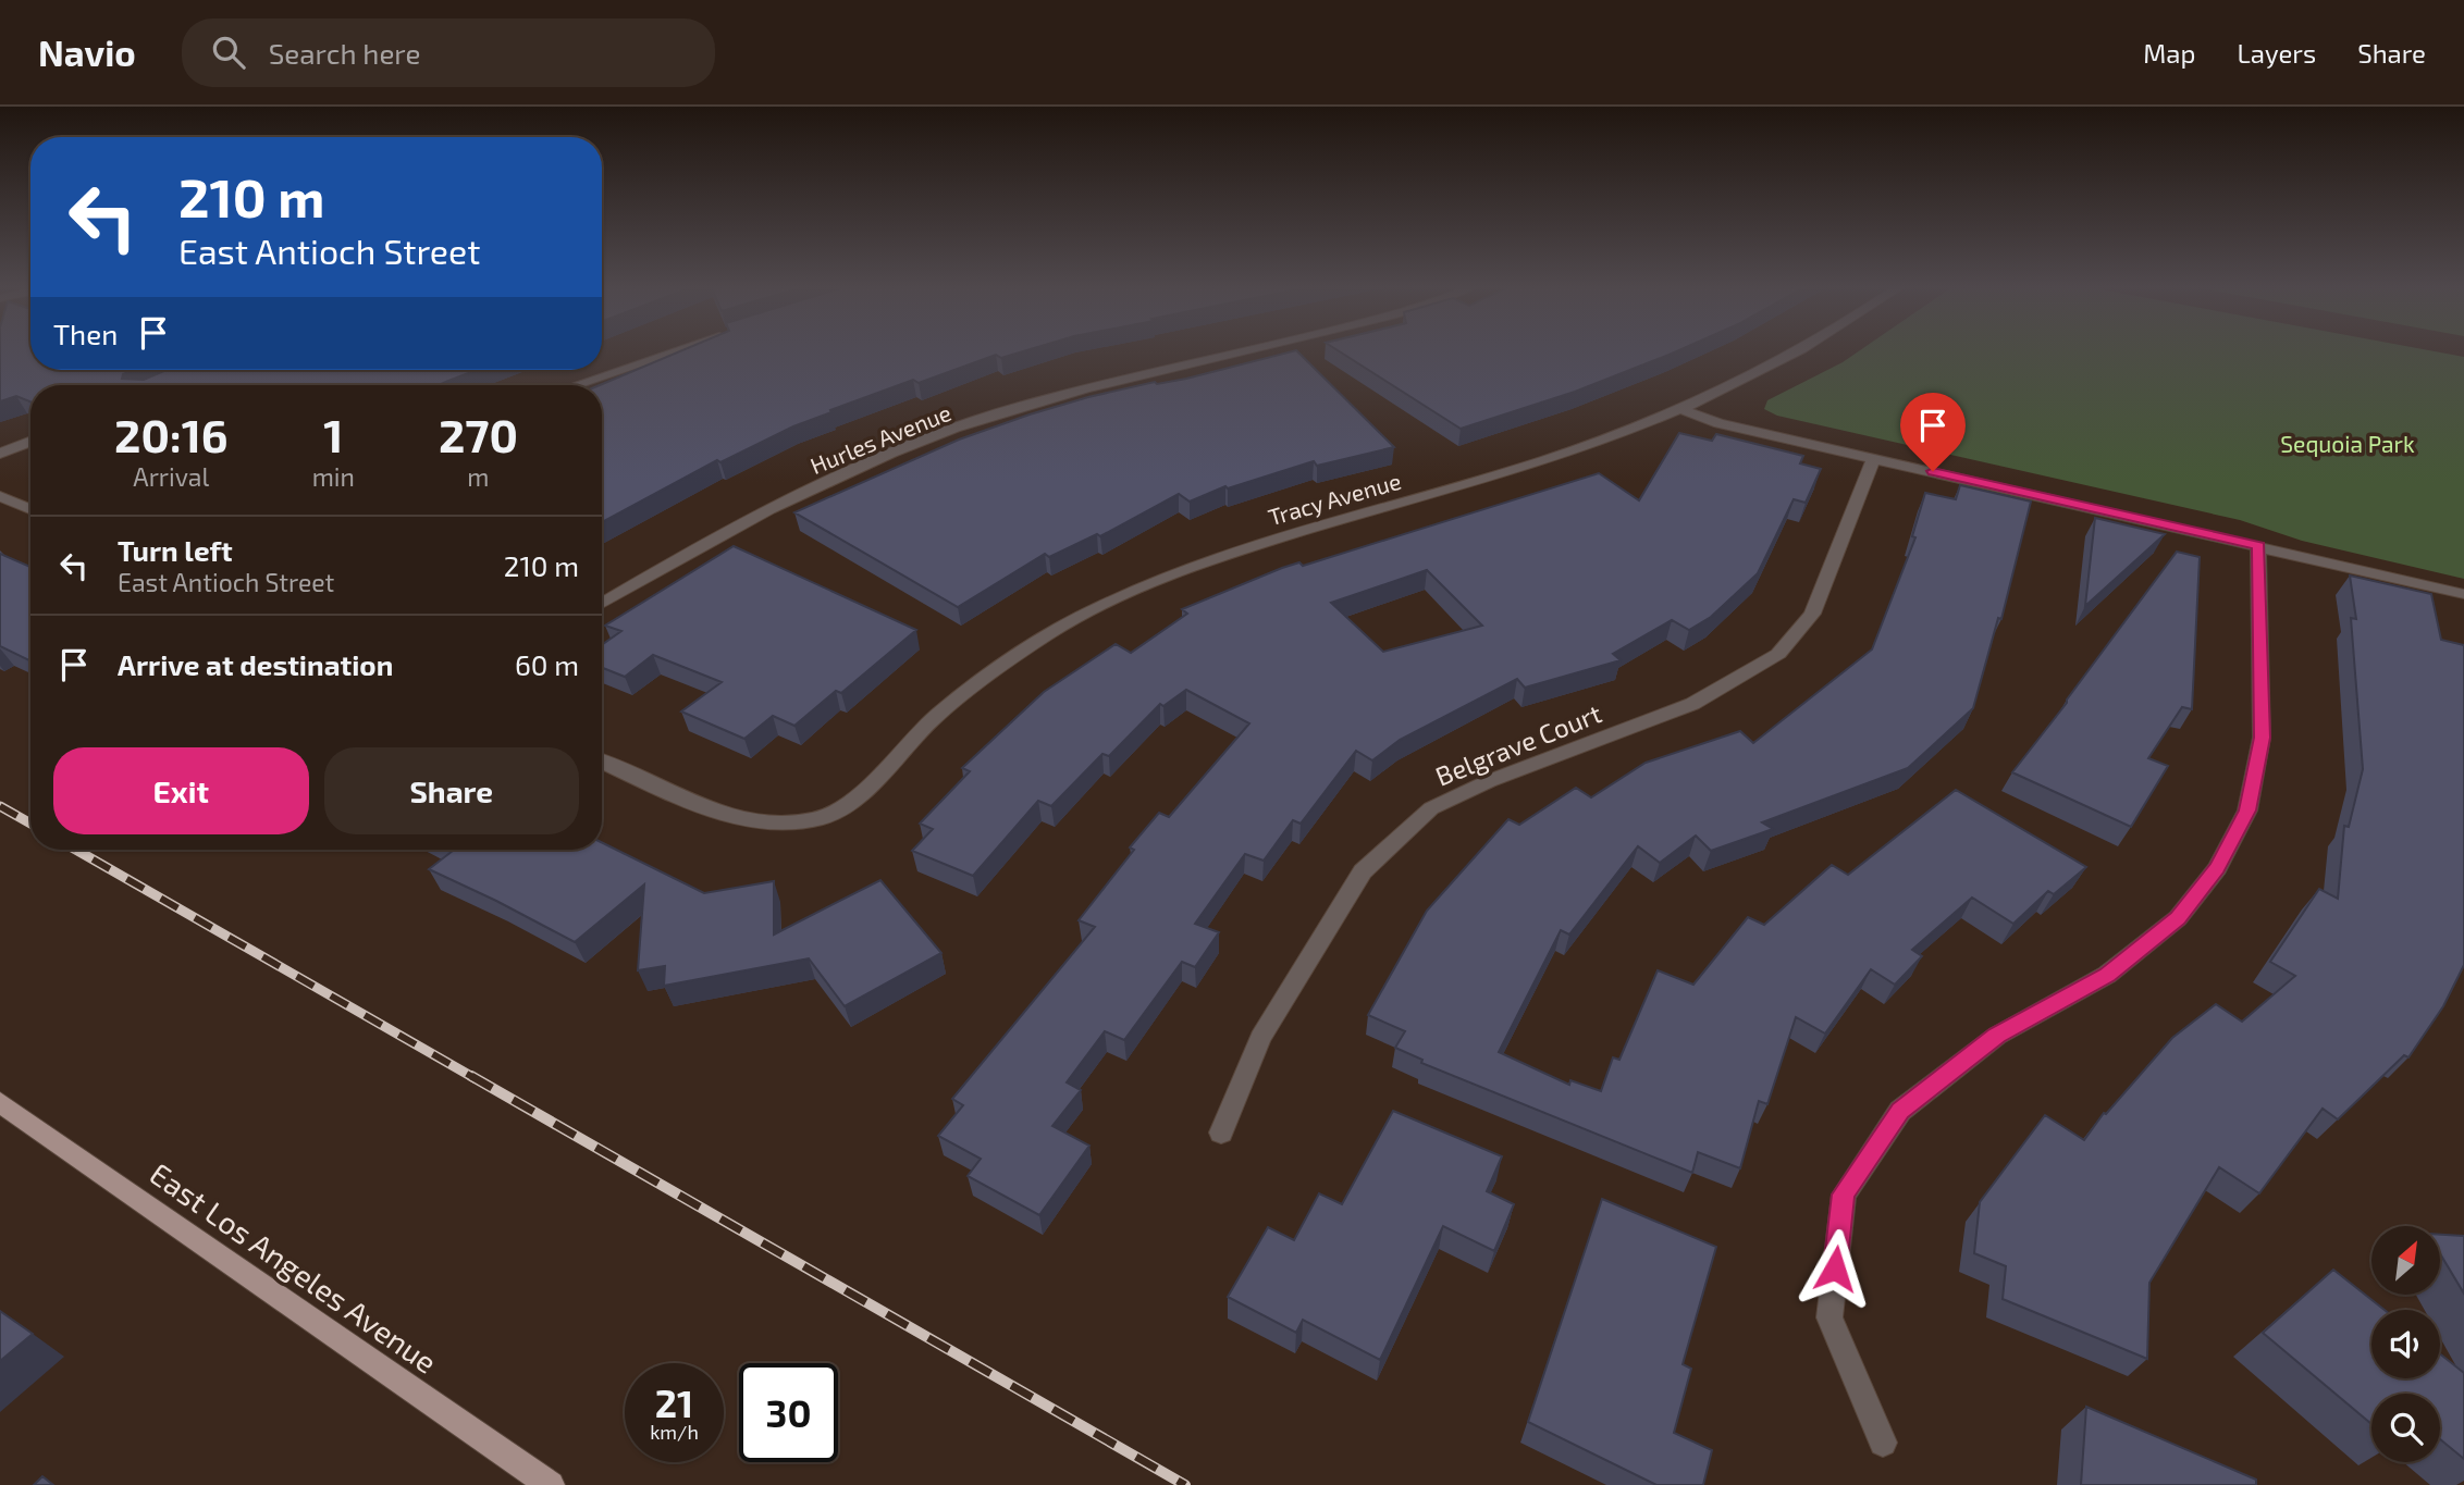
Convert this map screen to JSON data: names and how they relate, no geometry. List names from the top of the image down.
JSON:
{
  "streets": {
    "main road": ["East Los Angeles Avenue"],
    "street": ["Hurles Avenue", "Tracy Avenue", "Belgrave Court"]
  },
  "parks": ["Sequoia Park"],
  "north": "top right",
  "page": {
    "header": "Navio",
    "search": "Search here",
    "nav": ["Map", "Layers", "Share"],
    "turn": ["210 m", "East Antioch Street"],
    "then": "Then",
    "eta": [
      "20:16",
      "Arrival",
      "1",
      "min",
      "270",
      "m"
    ],
    "list": [
      {
        "name": "Turn left",
        "note": "East Antioch Street",
        "value": "210 m"
      },
      {
        "name": "Arrive at destination",
        "value": "60 m"
      }
    ],
    "buttons": ["Exit", "Share"],
    "speed": "21 km/h",
    "limit": "30"
  }
}
